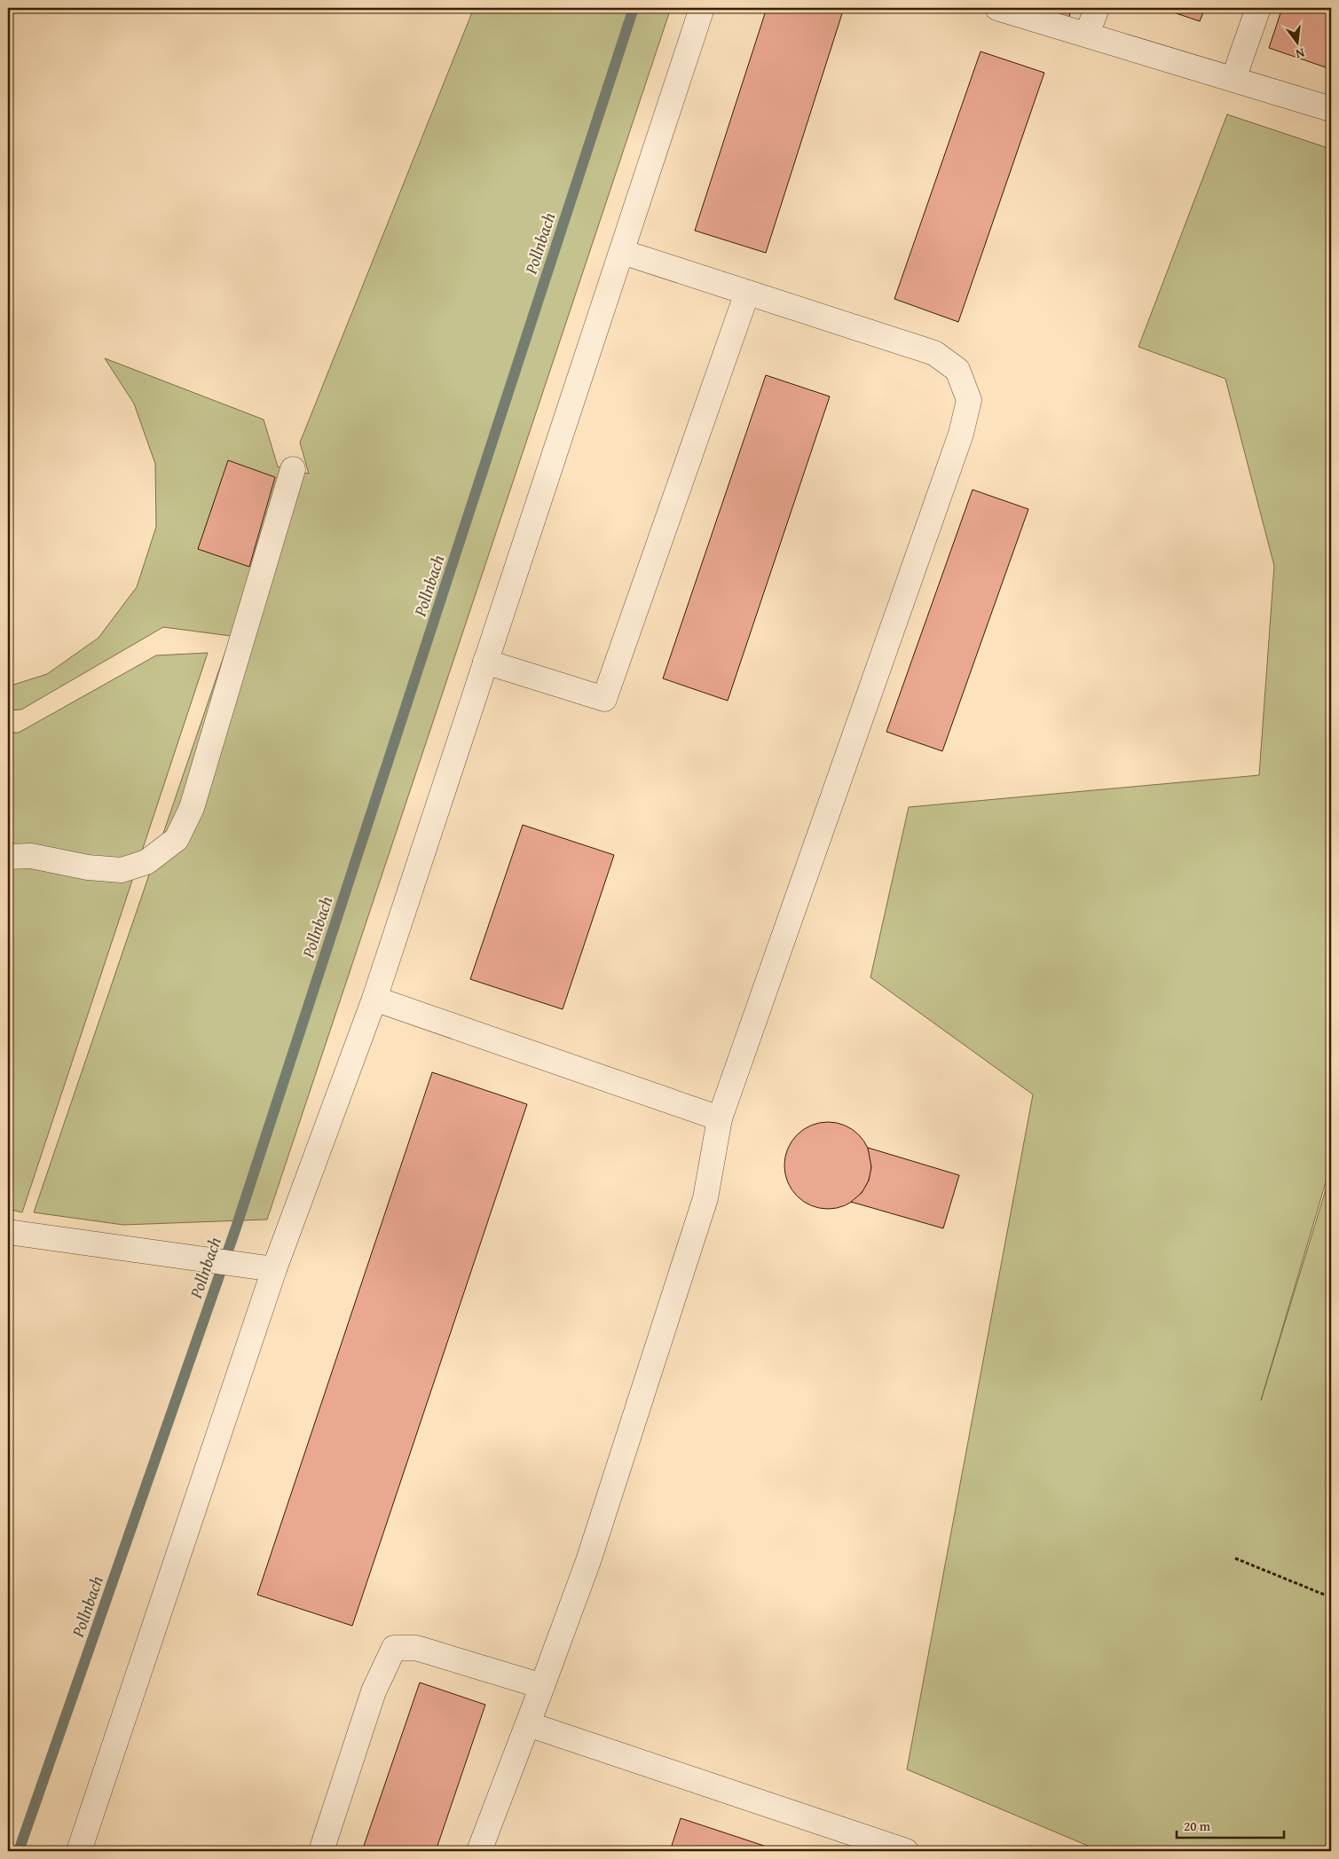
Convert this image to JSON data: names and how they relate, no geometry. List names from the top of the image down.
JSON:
{
  "water": ["Pollnbach"],
  "scale_bar": "20 m",
  "north": "bottom"
}
